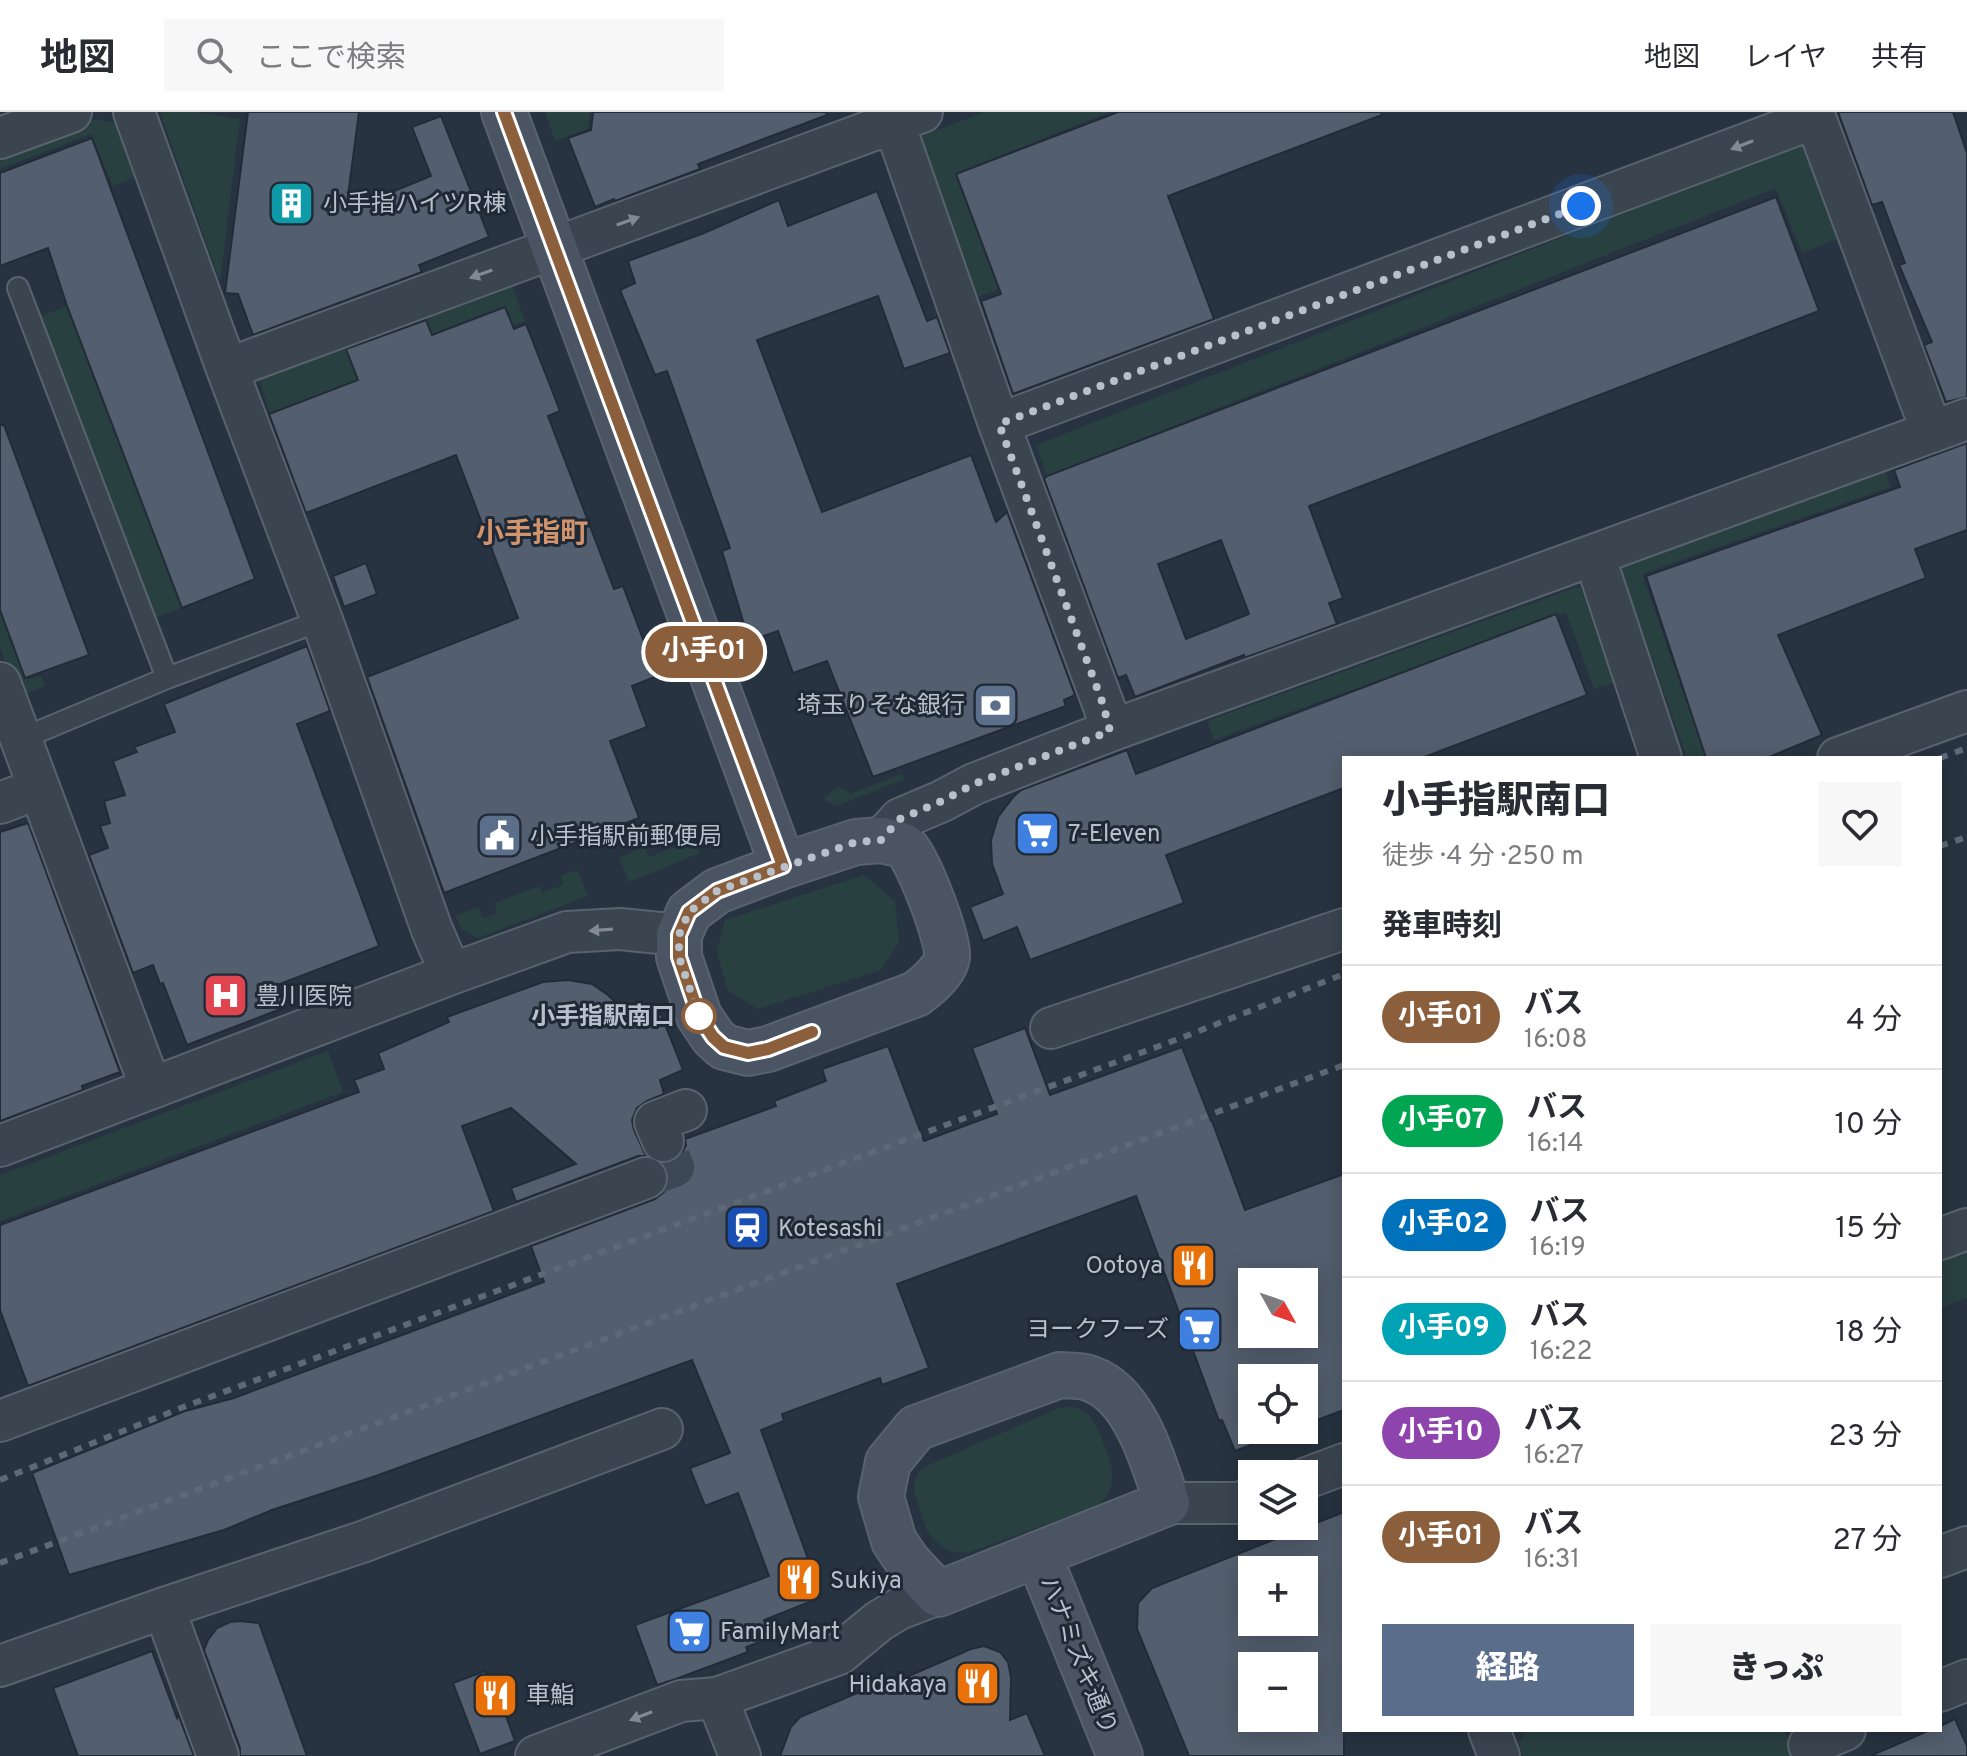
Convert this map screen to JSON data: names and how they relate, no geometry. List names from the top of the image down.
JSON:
{
  "streets": {
    "street": ["ハナミズキ通り"]
  },
  "districts": ["小手指町"],
  "places": {
    "building": ["小手指ハイツR棟"],
    "bank": ["埼玉りそな銀行"],
    "supermarket": ["7-Eleven", "ヨークフーズ", "FamilyMart"],
    "public building": ["小手指駅前郵便局"],
    "hospital": ["豊川医院"],
    "other": ["小手指駅南口"],
    "station": ["Kotesashi"],
    "restaurant": [
      "Ootoya",
      "Sukiya",
      "Hidakaya",
      "車鮨"
    ]
  },
  "lines": ["bus line 小手01"],
  "north": "bottom right",
  "page": {
    "header": "地図",
    "search": "ここで検索",
    "nav": ["地図", "レイヤ", "共有"],
    "on_map": "小手01",
    "heading": [
      ["小手指駅南口", "徒歩 · 4 分 · 250 m"],
      "発車時刻"
    ],
    "list": [
      {
        "mark": "小手01",
        "name": "バス",
        "note": "16:08",
        "value": "4 分"
      },
      {
        "mark": "小手07",
        "name": "バス",
        "note": "16:14",
        "value": "10 分"
      },
      {
        "mark": "小手02",
        "name": "バス",
        "note": "16:19",
        "value": "15 分"
      },
      {
        "mark": "小手09",
        "name": "バス",
        "note": "16:22",
        "value": "18 分"
      },
      {
        "mark": "小手10",
        "name": "バス",
        "note": "16:27",
        "value": "23 分"
      },
      {
        "mark": "小手01",
        "name": "バス",
        "note": "16:31",
        "value": "27 分"
      }
    ],
    "map_buttons": ["+", "−"],
    "buttons": ["経路", "きっぷ"]
  }
}
